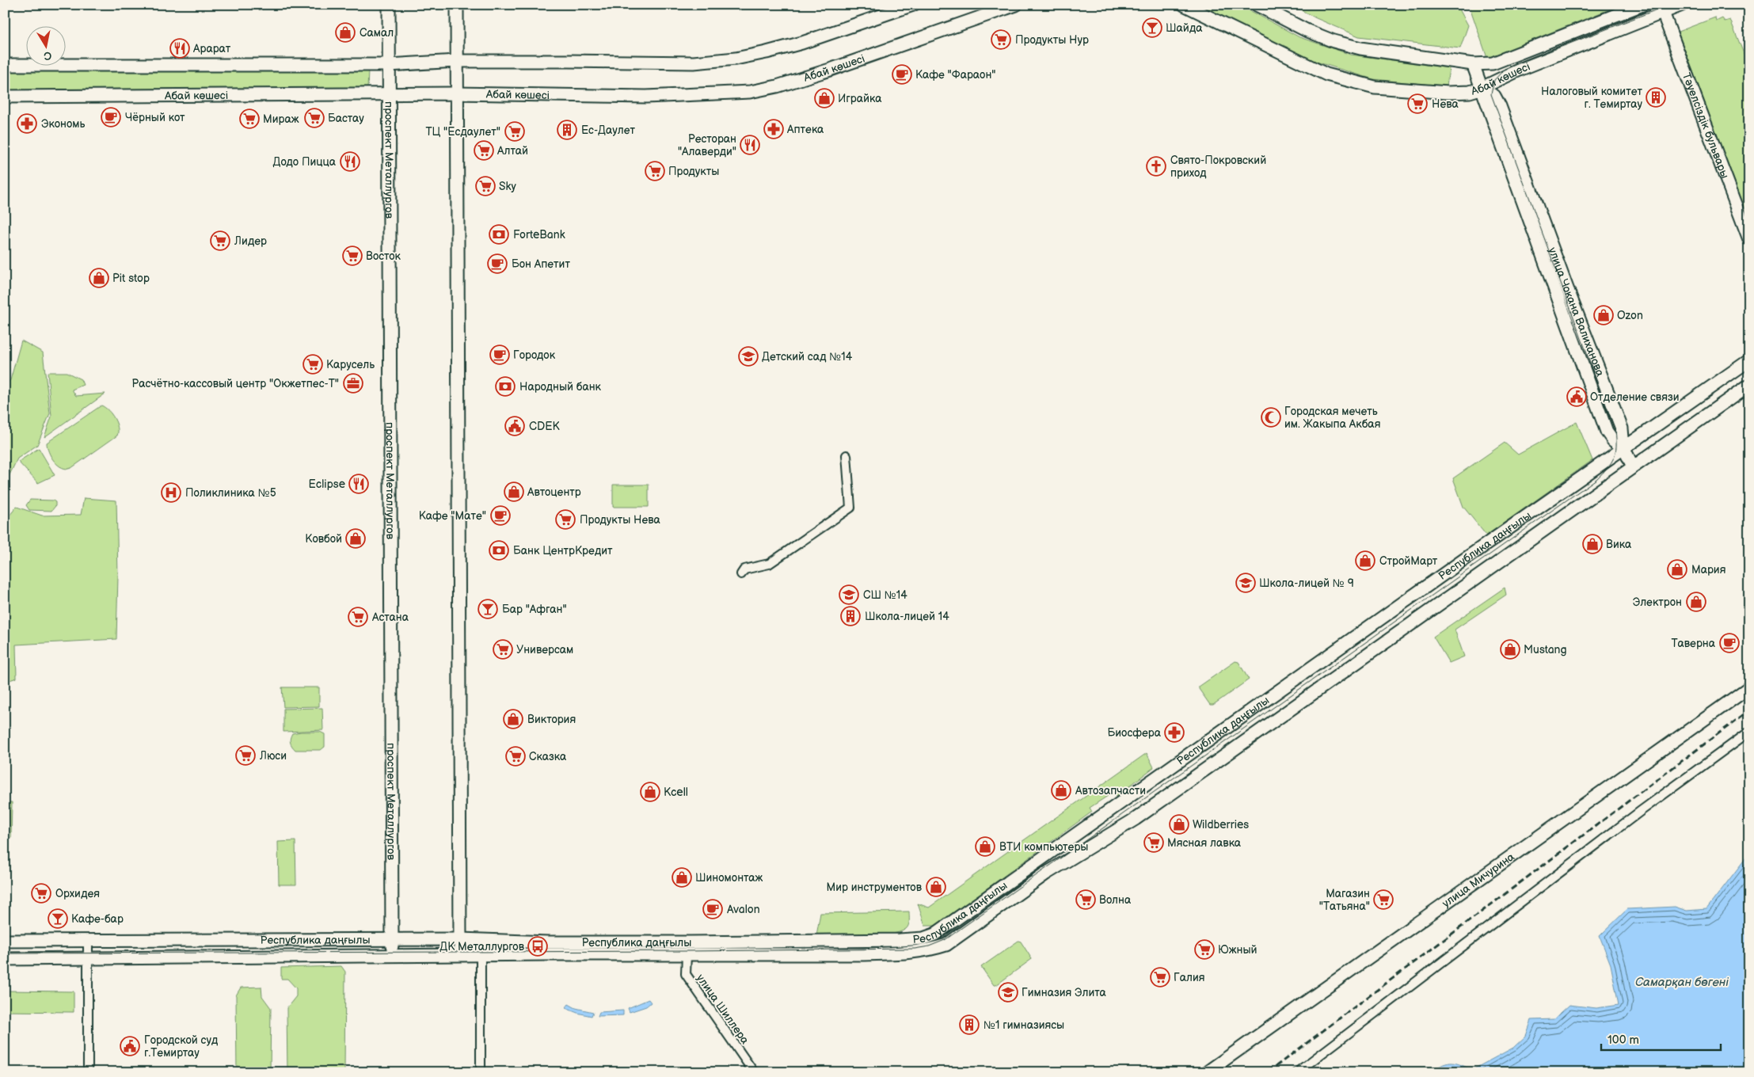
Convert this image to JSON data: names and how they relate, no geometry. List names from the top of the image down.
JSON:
{
  "streets": {
    "main road": [
      "Абай көшесі",
      "Тәуелсіздік бульвары",
      "проспект Металлургов",
      "улица Чокана Валиханова",
      "Республика даңғылы",
      "улица Мичурина"
    ],
    "street": ["улица Шиллера"]
  },
  "crossings": [
    ["Абай көшесі", "Тәуелсіздік бульвары"],
    ["Абай көшесі", "проспект Металлургов"],
    ["Абай көшесі", "улица Чокана Валиханова"],
    ["проспект Металлургов", "Республика даңғылы"],
    ["улица Чокана Валиханова", "Республика даңғылы"],
    ["Республика даңғылы", "улица Шиллера"]
  ],
  "water": ["Самарқан бөгені"],
  "places": {
    "bar": ["Шайда", "Бар \"Афган\"", "Кафе-бар"],
    "shop": [
      "Самал",
      "Играйка",
      "Pit stop",
      "Ozon",
      "Автоцентр",
      "Ковбой",
      "Вика",
      "СтройМарт",
      "Мария",
      "Электрон",
      "Mustang",
      "Виктория",
      "Автозапчасти",
      "Kcell",
      "Wildberries",
      "ВТИ компьютеры",
      "Шиномонтаж",
      "Мир инструментов"
    ],
    "supermarket": [
      "Продукты Нур",
      "Нева",
      "Бастау",
      "Мираж",
      "ТЦ \"Есдаулет\"",
      "Алтай",
      "Продукты",
      "Sky",
      "Лидер",
      "Восток",
      "Карусель",
      "Продукты Нева",
      "Астана",
      "Универсам",
      "Люси",
      "Сказка",
      "Мясная лавка",
      "Орхидея",
      "Волна",
      "Магазин \"Татьяна\"",
      "Южный",
      "Галия"
    ],
    "restaurant": [
      "Арарат",
      "Ресторан \"Алаверди\"",
      "Додо Пицца",
      "Eclipse"
    ],
    "cafe": [
      "Кафе \"Фараон\"",
      "Чёрный кот",
      "Бон Апетит",
      "Городок",
      "Кафе \"Мате\"",
      "Таверна",
      "Avalon"
    ],
    "building": [
      "Налоговый комитет г. Темиртау",
      "Ес-Даулет",
      "Школа-лицей 14",
      "№1 гимназиясы"
    ],
    "pharmacy": ["Экономь", "Аптека", "Биосфера"],
    "church": ["Свято-Покровский приход"],
    "bank": ["ForteBank", "Народный банк", "Банк ЦентрКредит"],
    "school or university": [
      "Детский сад №14",
      "Школа-лицей № 9",
      "СШ №14",
      "Гимназия Элита"
    ],
    "office": ["Расчётно-кассовый центр \"Окжетпес-Т\""],
    "public building": ["Отделение связи", "CDEK", "Городской суд г.Темиртау"],
    "mosque": ["Городская мечеть им. Жакыпа Акбая"],
    "hospital": ["Поликлиника №5"],
    "bus stop": ["ДК Металлургов"]
  },
  "scale_bar": "100 m",
  "north": "bottom"
}
